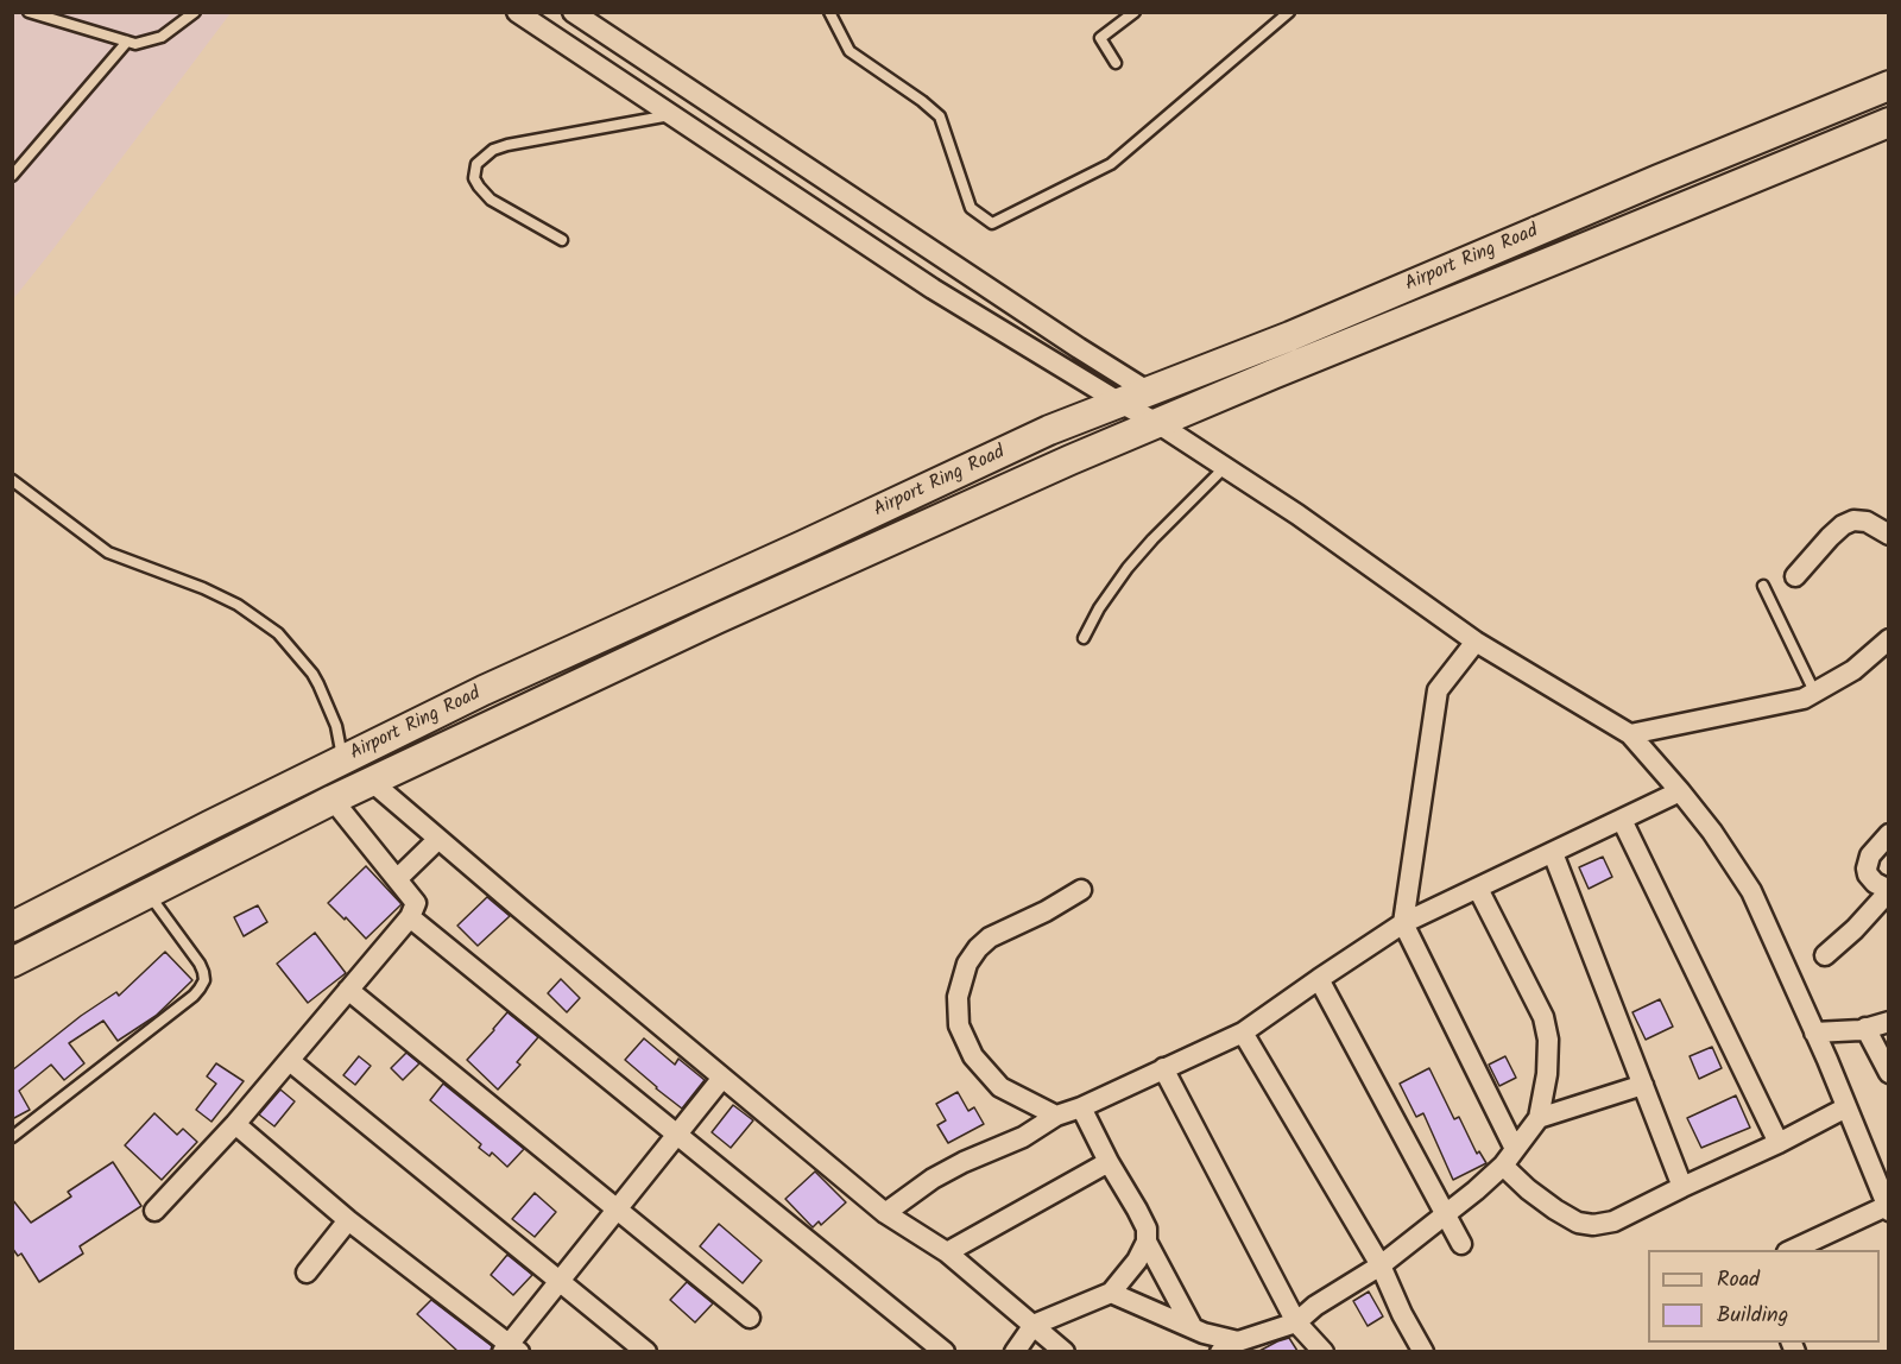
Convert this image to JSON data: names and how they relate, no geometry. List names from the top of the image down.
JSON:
{
  "streets": {
    "main road": ["Airport Ring Road"]
  },
  "legend": ["Road", "Building"]
}
